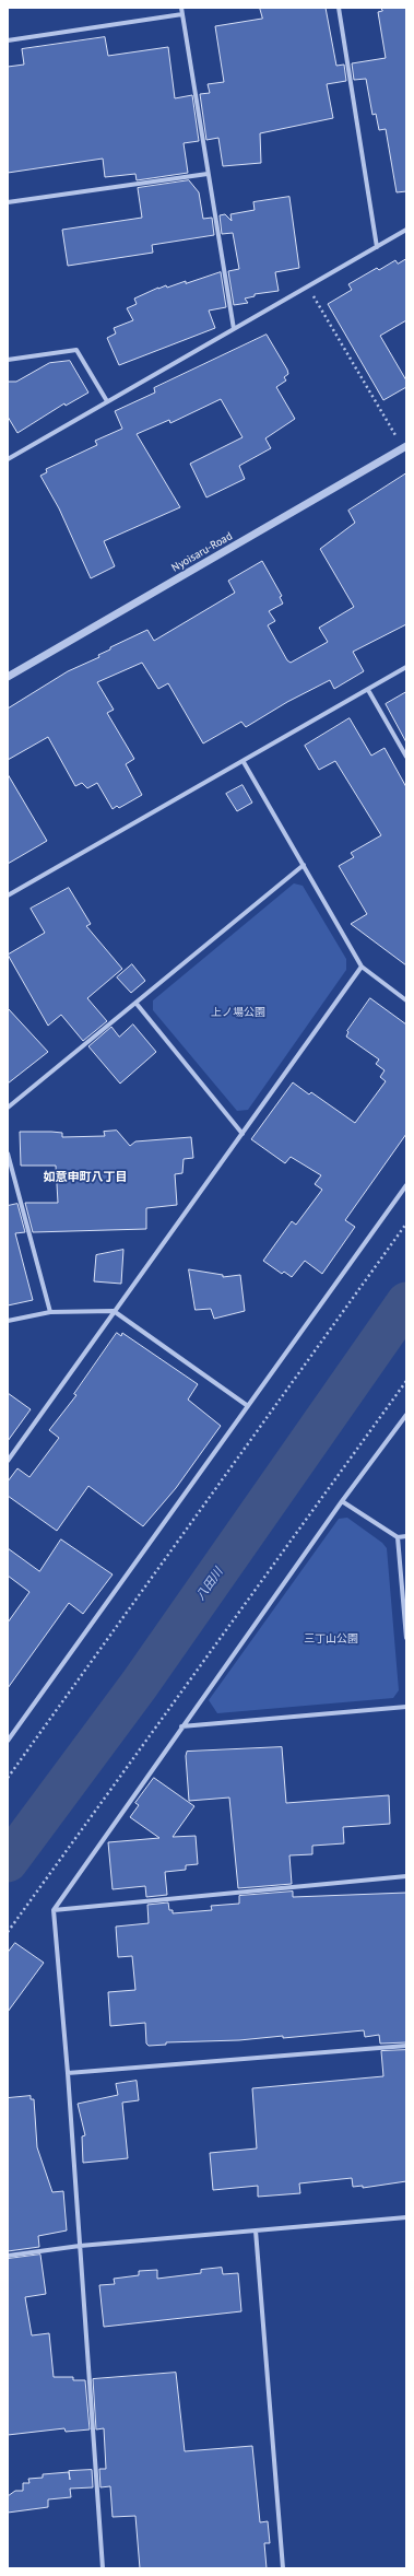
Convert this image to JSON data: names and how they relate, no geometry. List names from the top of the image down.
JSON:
{
  "streets": {
    "street": ["Nyoisaru-Road"]
  },
  "districts": ["如意申町八丁目"],
  "water": ["八田川"],
  "parks": ["上ノ場公園", "三丁山公園"]
}
